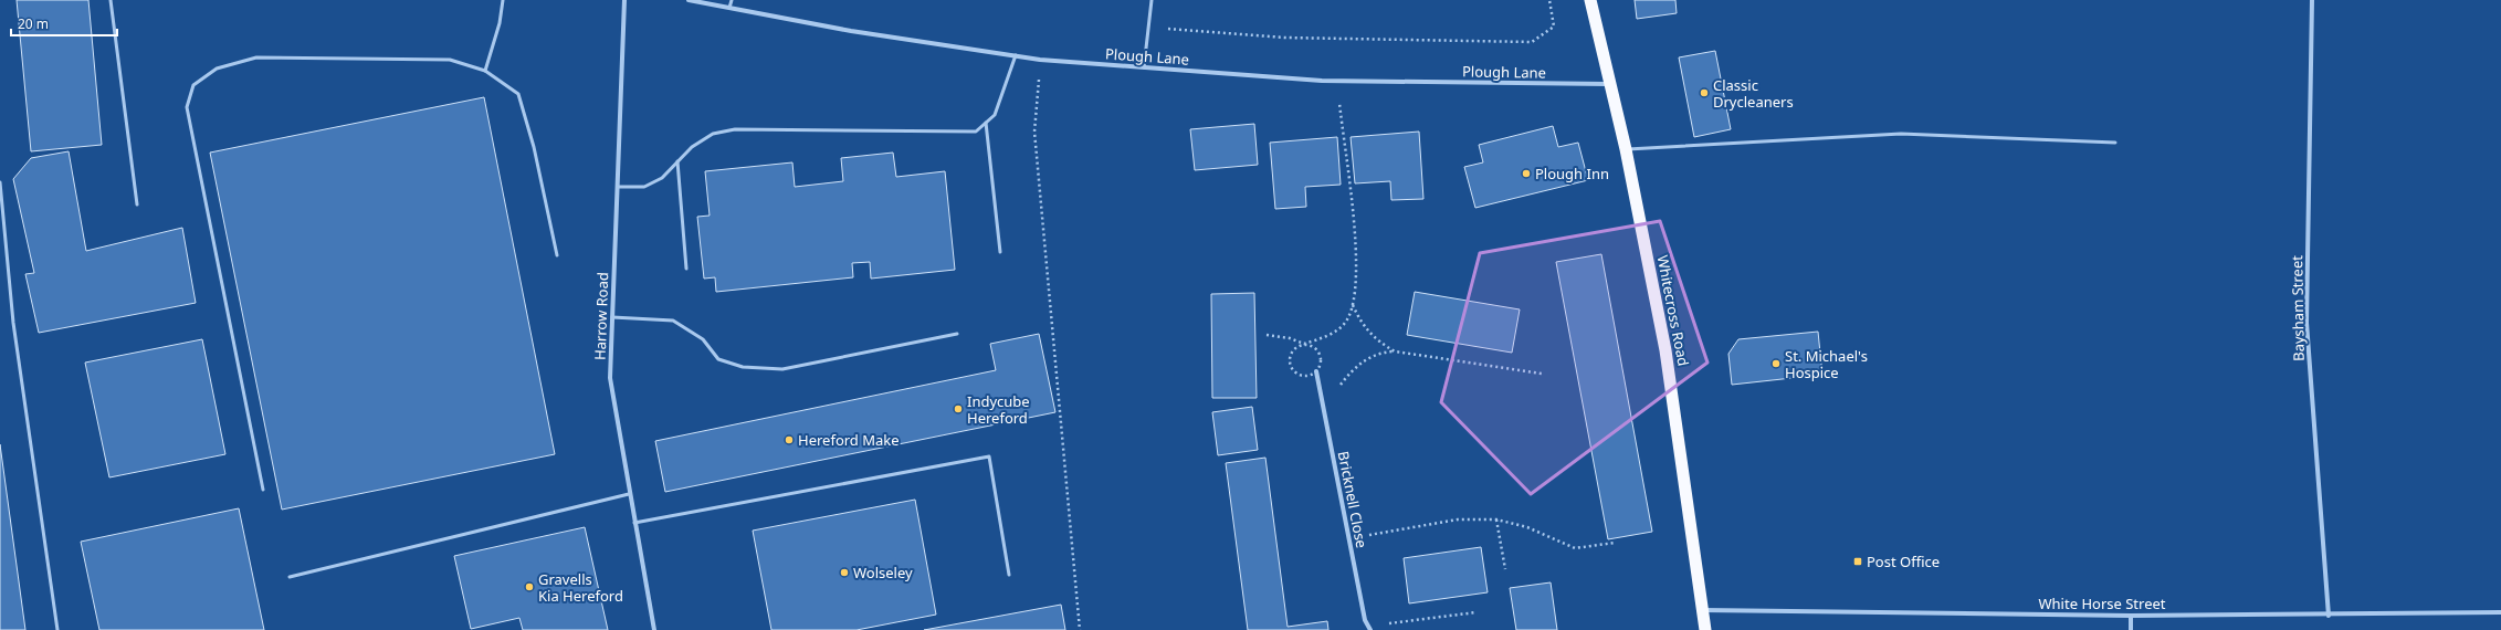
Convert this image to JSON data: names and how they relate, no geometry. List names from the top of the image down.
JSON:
{
  "streets": {
    "highway": ["Whitecross Road"],
    "street": [
      "Plough Lane",
      "Baysham Street",
      "Harrow Road",
      "Bricknell Close",
      "White Horse Street"
    ]
  },
  "crossings": [
    ["Plough Lane", "Whitecross Road"],
    ["Baysham Street", "White Horse Street"],
    ["Whitecross Road", "White Horse Street"]
  ],
  "places": {
    "other": [
      "Classic Drycleaners",
      "Plough Inn",
      "St. Michael's Hospice",
      "Indycube Hereford",
      "Hereford Make",
      "Wolseley",
      "Gravells Kia Hereford"
    ],
    "transit": ["Post Office"]
  },
  "scale_bar": "20 m"
}
